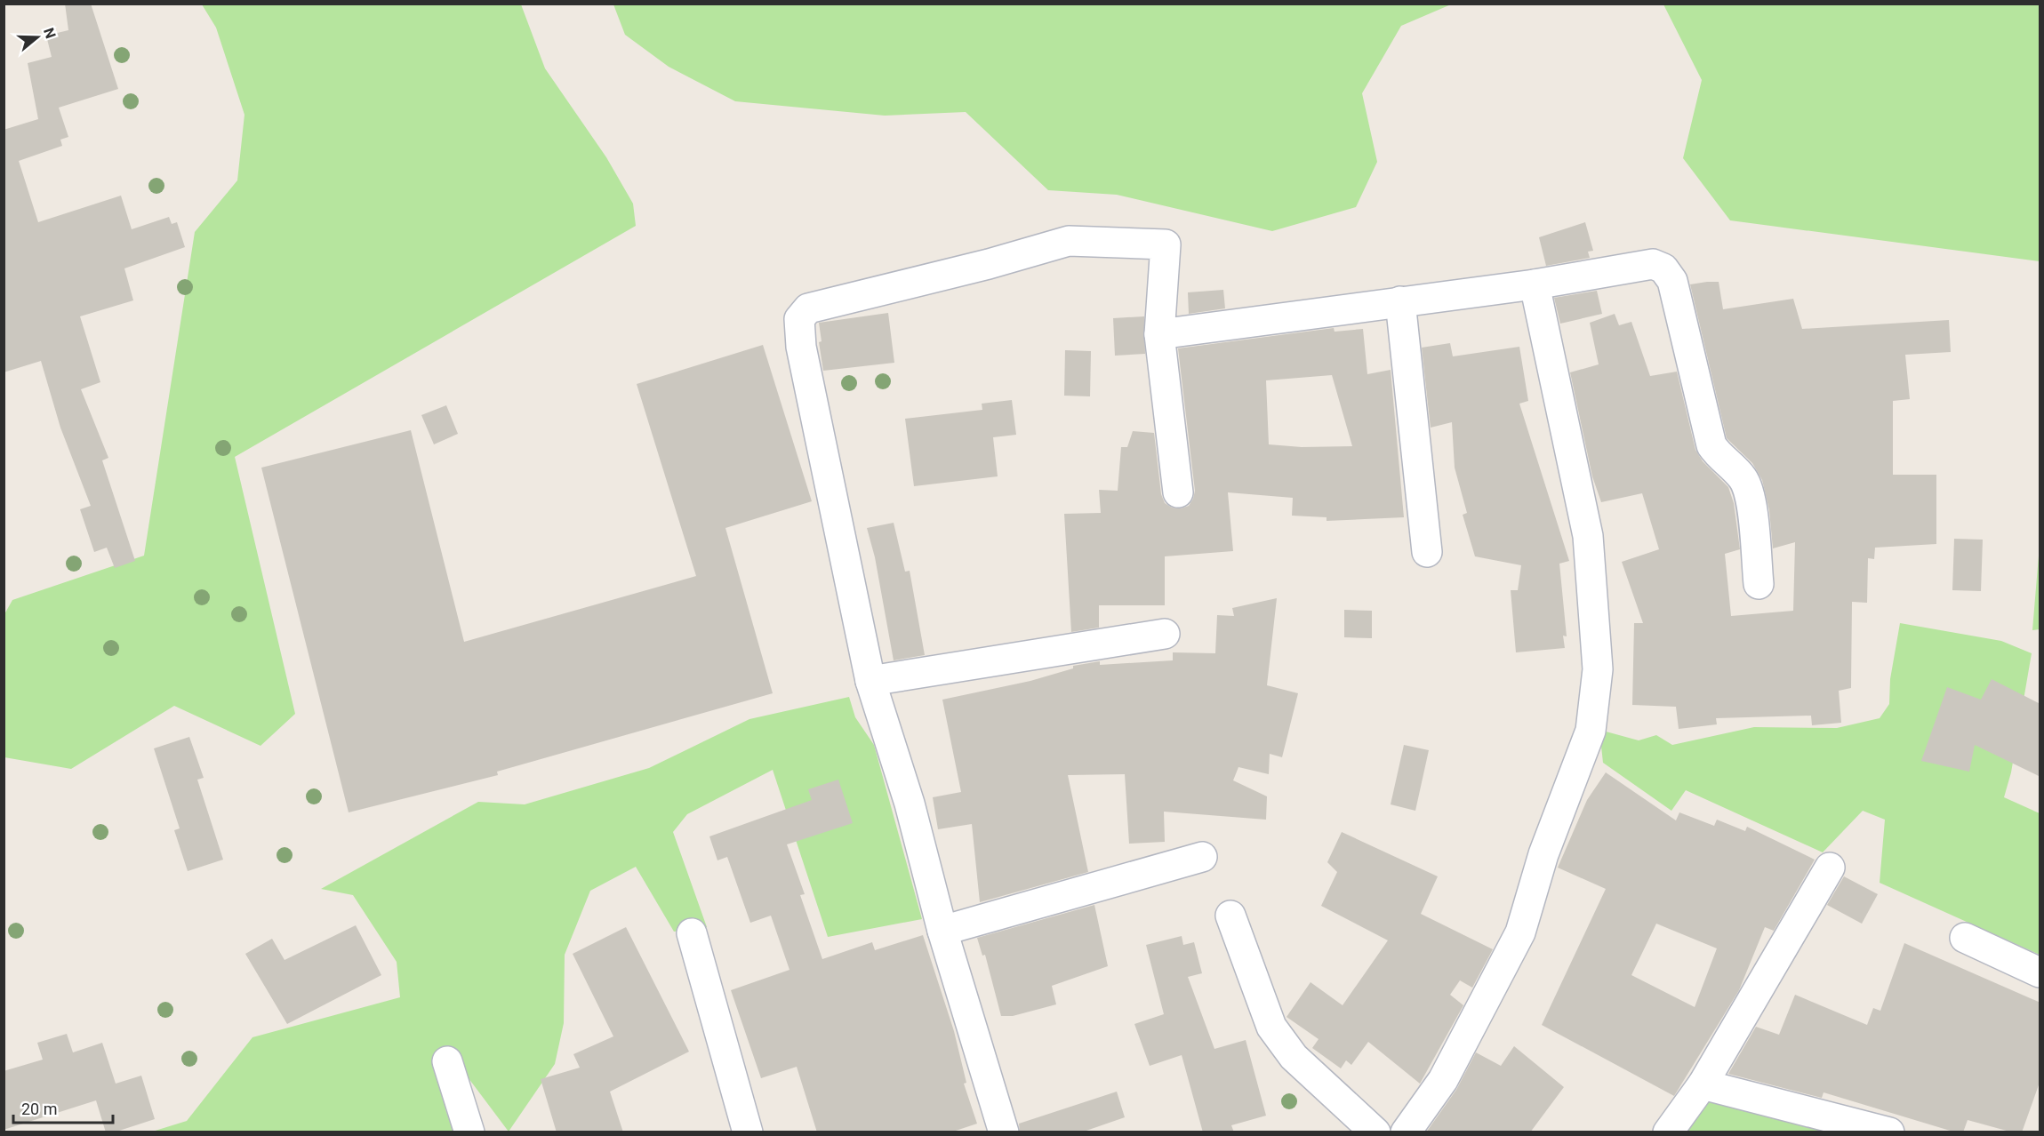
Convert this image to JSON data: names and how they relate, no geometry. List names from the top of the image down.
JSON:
{
  "scale_bar": "20 m",
  "north": "right"
}
